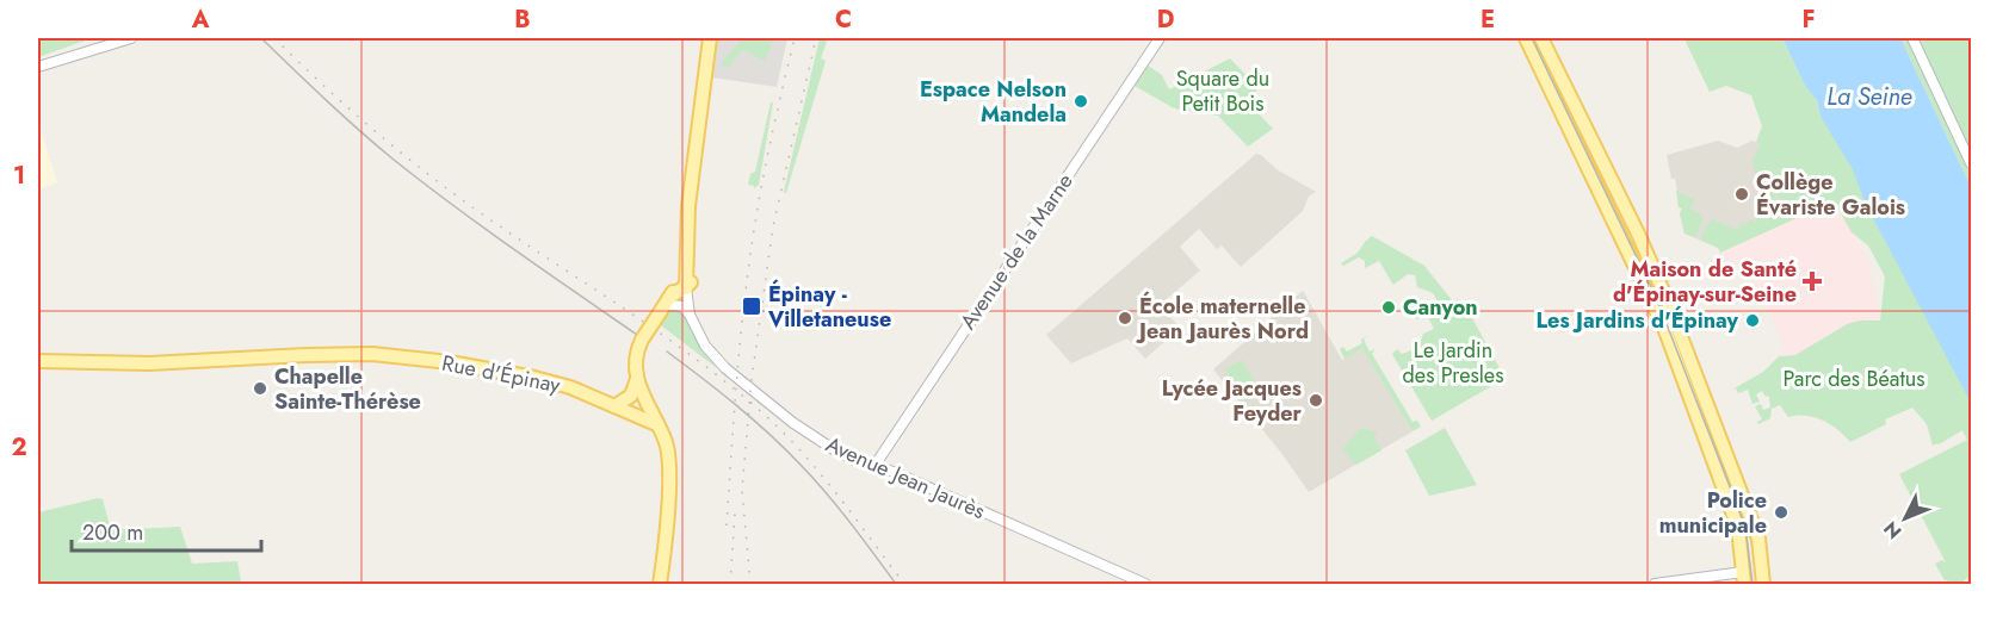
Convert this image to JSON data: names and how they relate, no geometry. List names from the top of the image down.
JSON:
{
  "streets": {
    "main road": ["Rue d'Épinay"],
    "street": ["Avenue de la Marne", "Avenue Jean Jaurès"]
  },
  "crossings": [
    ["Avenue de la Marne", "Avenue Jean Jaurès"]
  ],
  "water": ["La Seine"],
  "parks": ["Square du Petit Bois", "Le Jardin des Presles", "Parc des Béatus"],
  "places": {
    "other": [
      "Espace Nelson Mandela",
      "Collège Évariste Galois",
      "Canyon",
      "École maternelle Jean Jaurès Nord",
      "Les Jardins d'Épinay",
      "Chapelle Sainte-Thérèse",
      "Lycée Jacques Feyder",
      "Police municipale"
    ],
    "health": ["Maison de Santé d'Épinay-sur-Seine"],
    "transit": ["Épinay - Villetaneuse"]
  },
  "scale_bar": "200 m",
  "north": "bottom left",
  "grid": {
    "columns": [
      "A",
      "B",
      "C",
      "D",
      "E",
      "F"
    ],
    "rows": ["1", "2"]
  }
}
